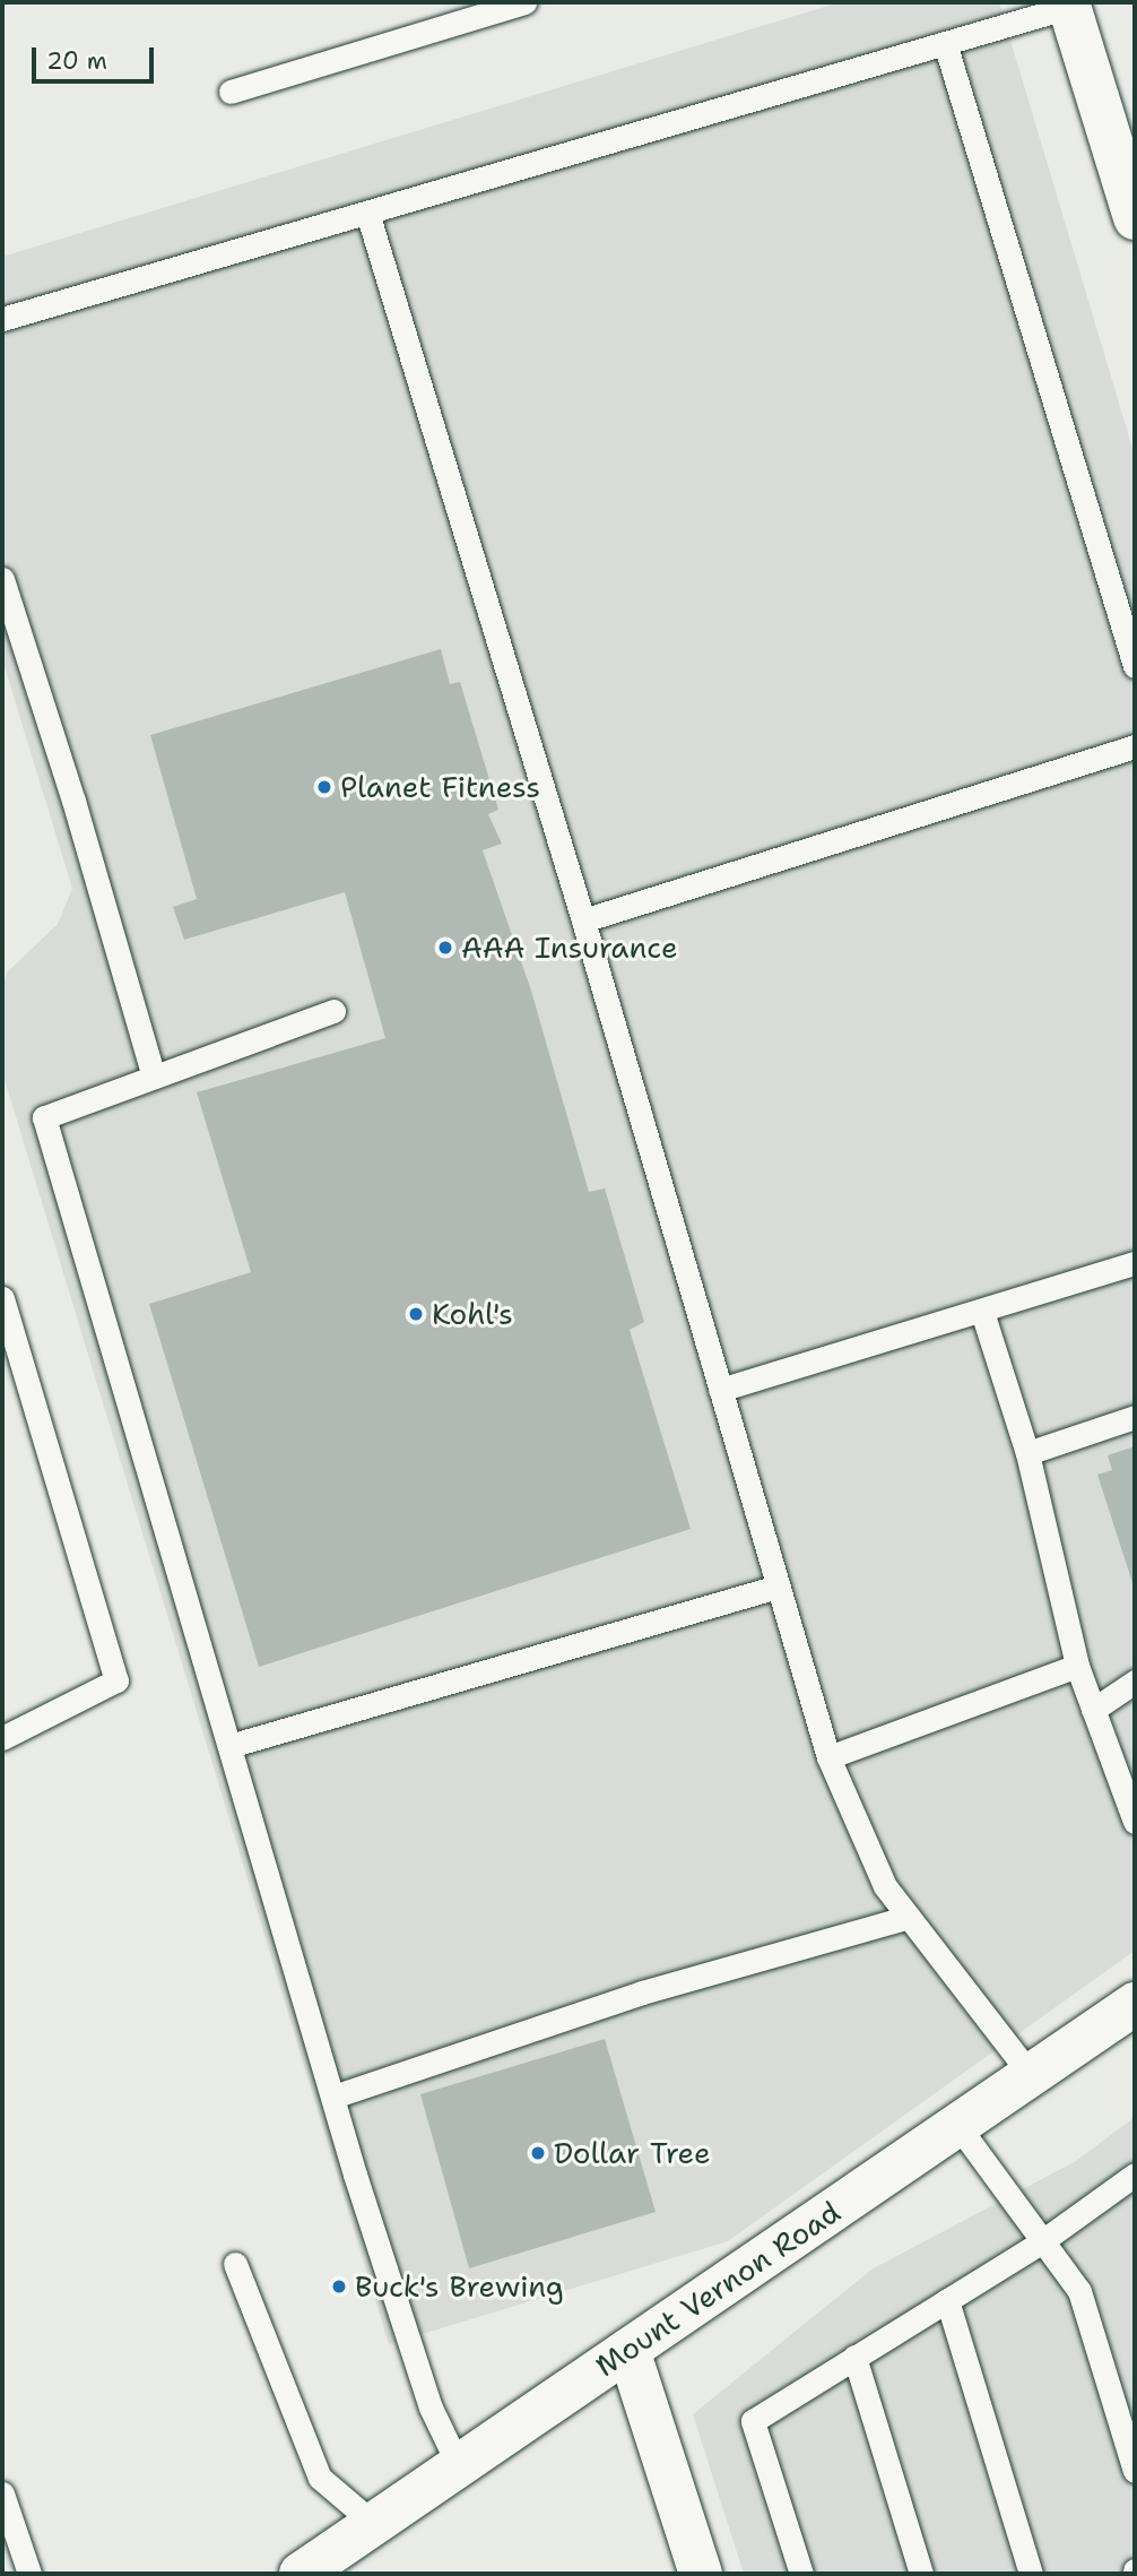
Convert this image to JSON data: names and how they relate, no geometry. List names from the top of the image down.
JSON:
{
  "streets": {
    "main road": ["Mount Vernon Road"]
  },
  "places": [
    "Planet Fitness",
    "AAA Insurance",
    "Kohl's",
    "Dollar Tree",
    "Buck's Brewing"
  ],
  "scale_bar": "20 m"
}
